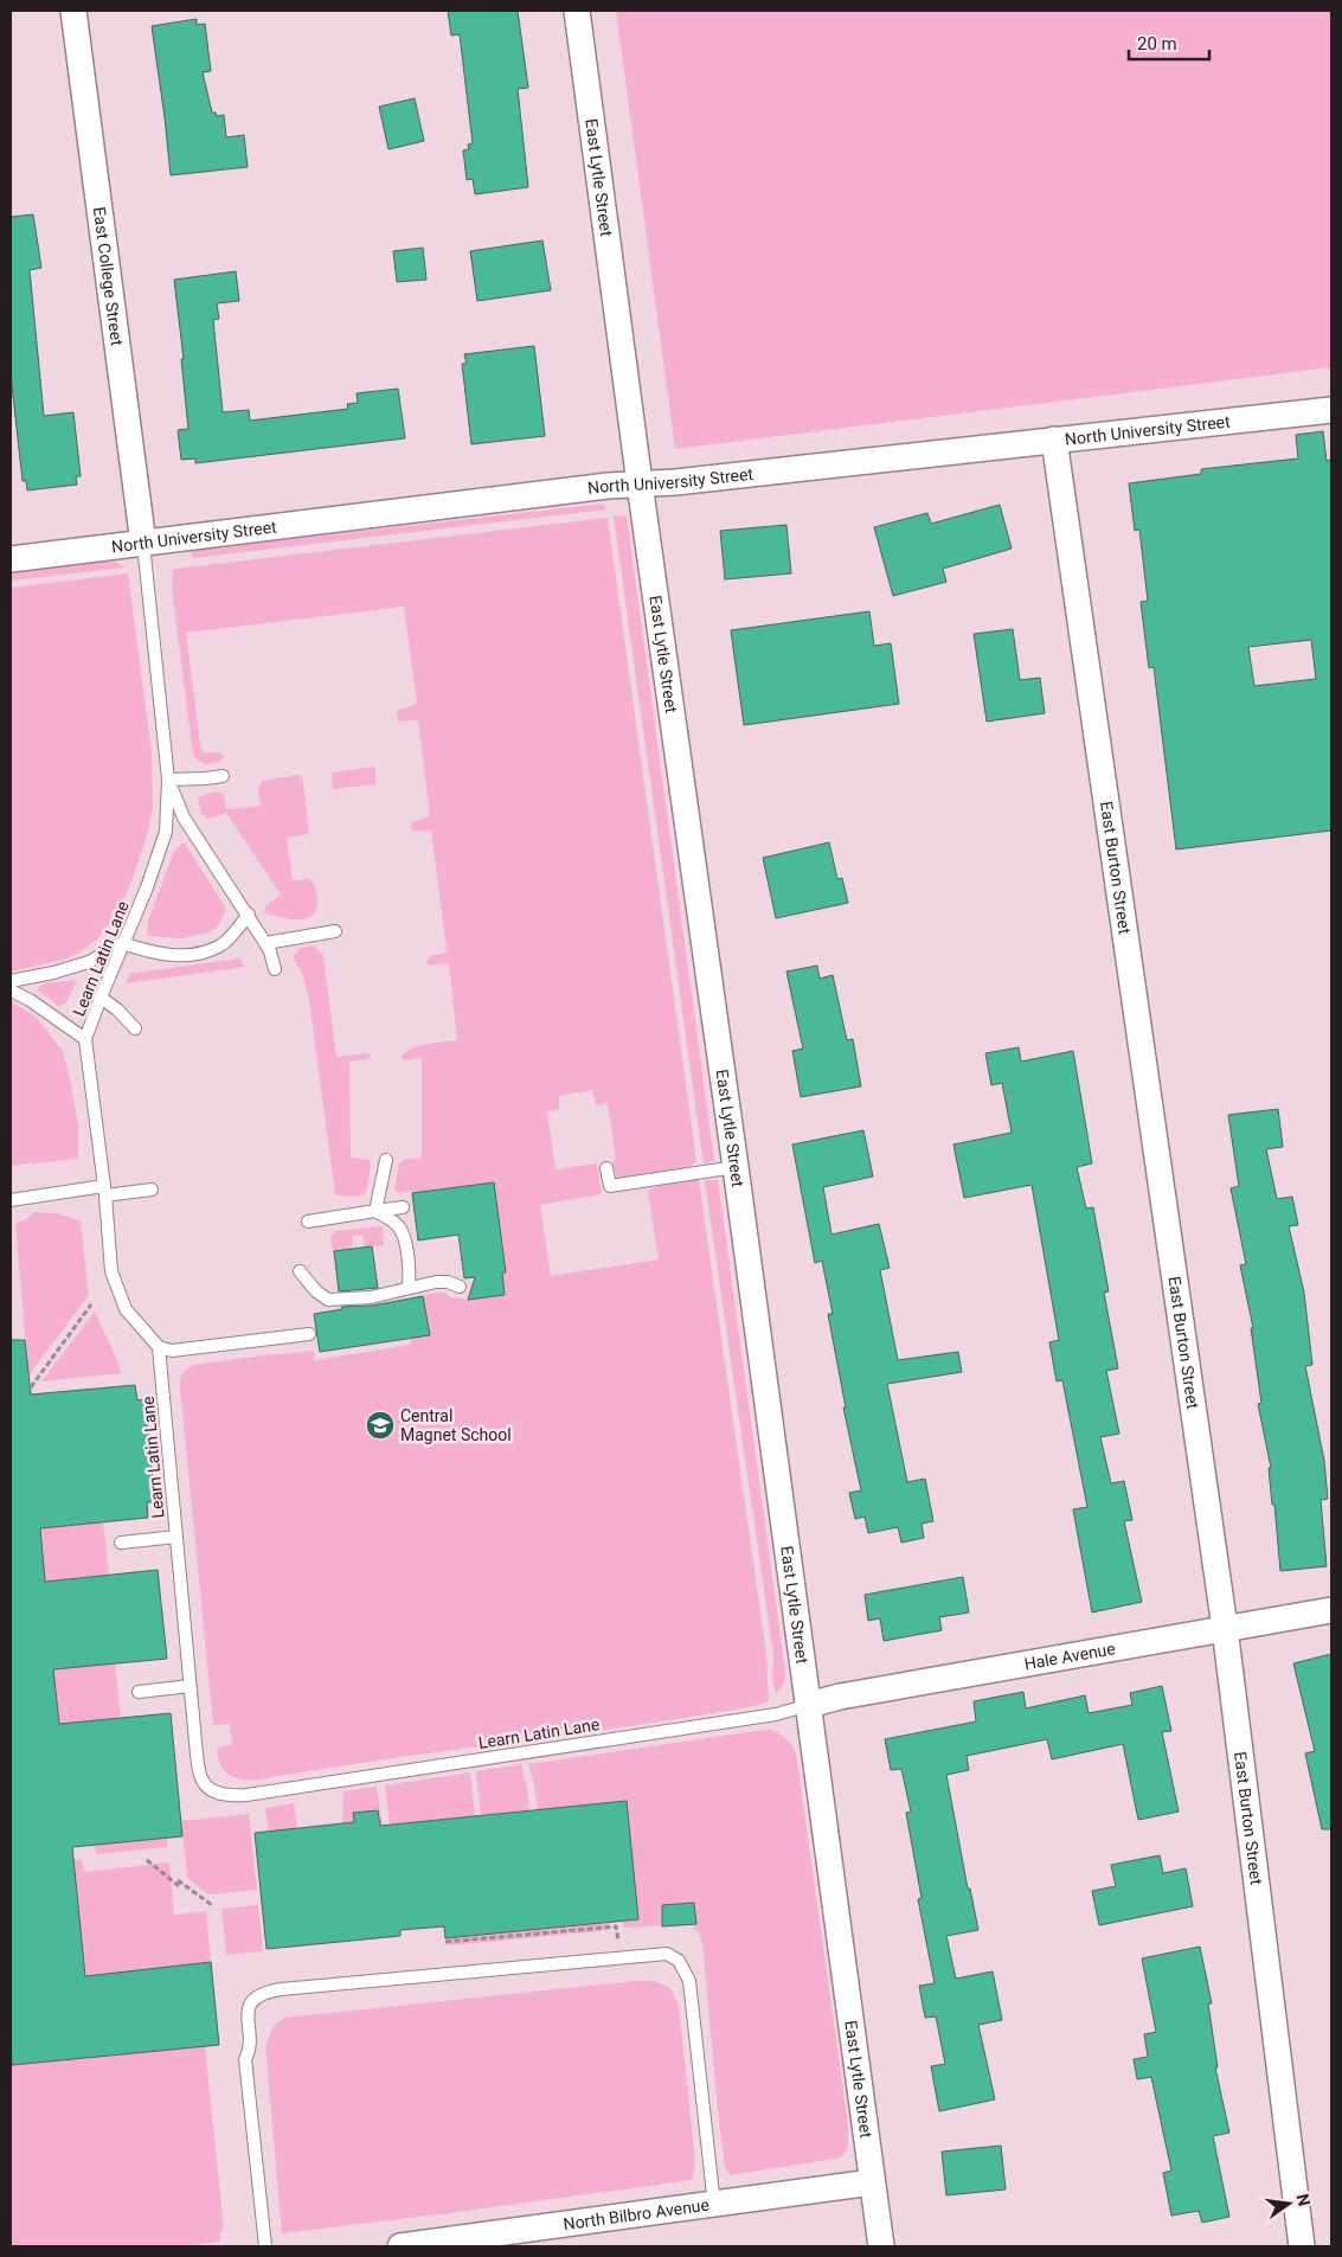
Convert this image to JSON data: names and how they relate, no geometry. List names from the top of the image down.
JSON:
{
  "streets": {
    "street": [
      "East Lytle Street",
      "East College Street",
      "North University Street",
      "East Burton Street",
      "Hale Avenue",
      "North Bilbro Avenue"
    ],
    "lane": ["Learn Latin Lane"]
  },
  "crossings": [
    ["East Lytle Street", "North University Street"],
    ["East Lytle Street", "Learn Latin Lane"],
    ["East Lytle Street", "Hale Avenue"],
    ["East Lytle Street", "North Bilbro Avenue"],
    ["East College Street", "North University Street"],
    ["East College Street", "Learn Latin Lane"],
    ["North University Street", "East Burton Street"],
    ["North University Street", "Learn Latin Lane"],
    ["East Burton Street", "Hale Avenue"],
    ["Learn Latin Lane", "Hale Avenue"]
  ],
  "places": {
    "school or university": ["Central Magnet School"]
  },
  "scale_bar": "20 m",
  "north": "right"
}
